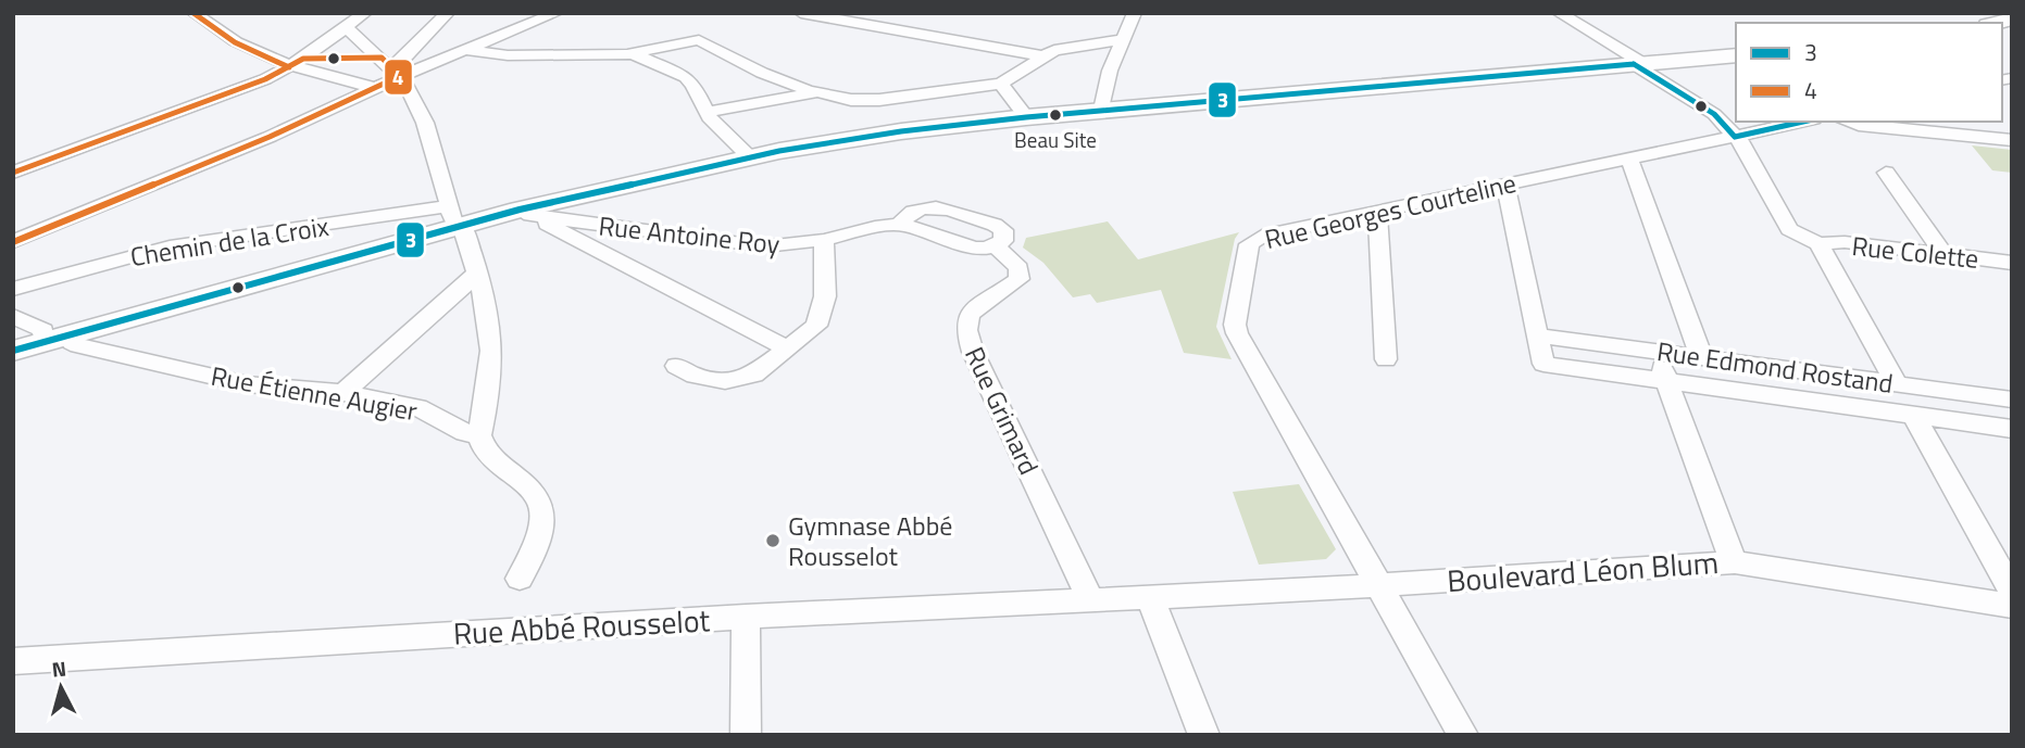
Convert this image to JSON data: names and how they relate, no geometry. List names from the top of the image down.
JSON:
{
  "streets": {
    "street": [
      "Rue Georges Courteline",
      "Rue Antoine Roy",
      "Chemin de la Croix",
      "Rue Colette",
      "Rue Edmond Rostand",
      "Rue Étienne Augier",
      "Rue Grimard",
      "Boulevard Léon Blum",
      "Rue Abbé Rousselot"
    ]
  },
  "crossings": [
    ["Rue Georges Courteline", "Boulevard Léon Blum"],
    ["Rue Grimard", "Rue Abbé Rousselot"],
    ["Boulevard Léon Blum", "Rue Abbé Rousselot"]
  ],
  "places": ["Beau Site", "Gymnase Abbé Rousselot"],
  "lines": ["transit line 4", "transit line 3"],
  "legend": ["3", "4"],
  "north": "top"
}
